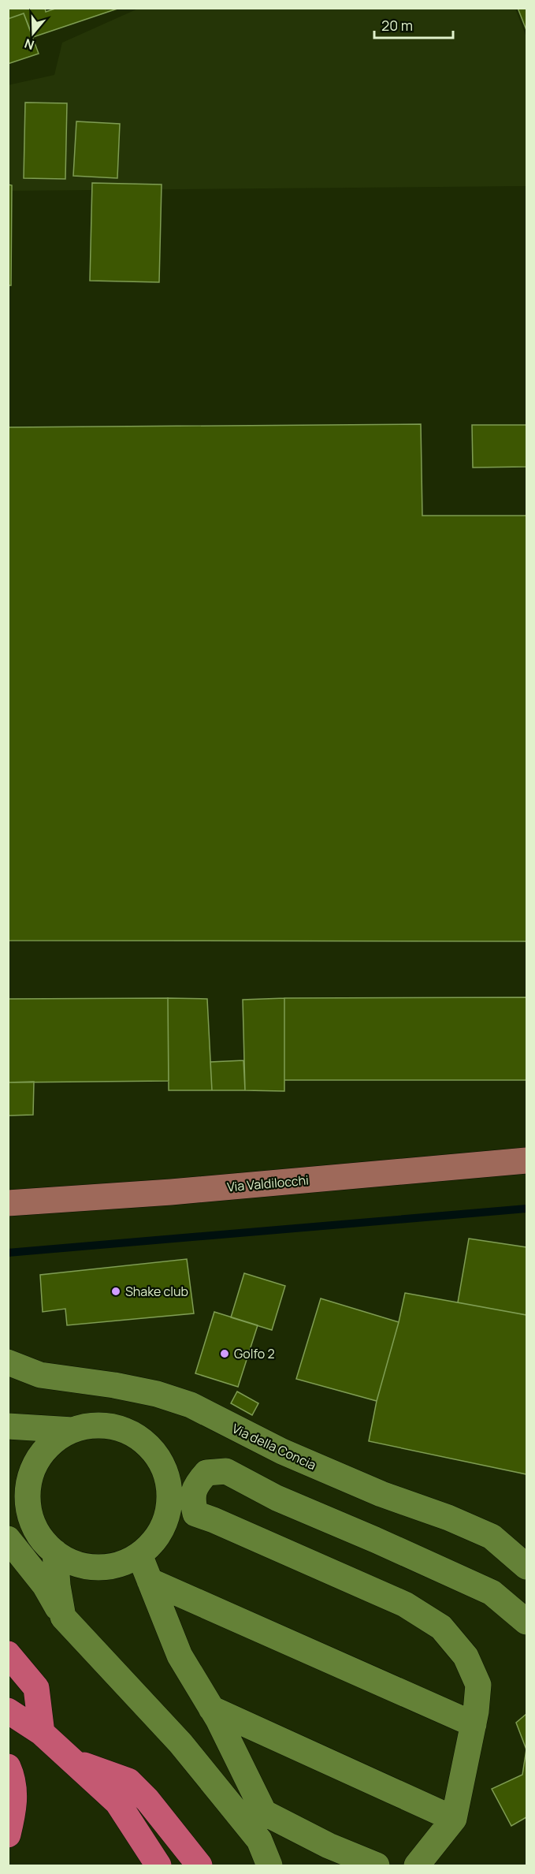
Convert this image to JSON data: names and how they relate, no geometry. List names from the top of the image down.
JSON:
{
  "streets": {
    "main road": ["Via Valdilocchi"],
    "lane": ["Via della Concia"]
  },
  "places": ["Shake club", "Golfo 2"],
  "scale_bar": "20 m",
  "north": "bottom"
}
